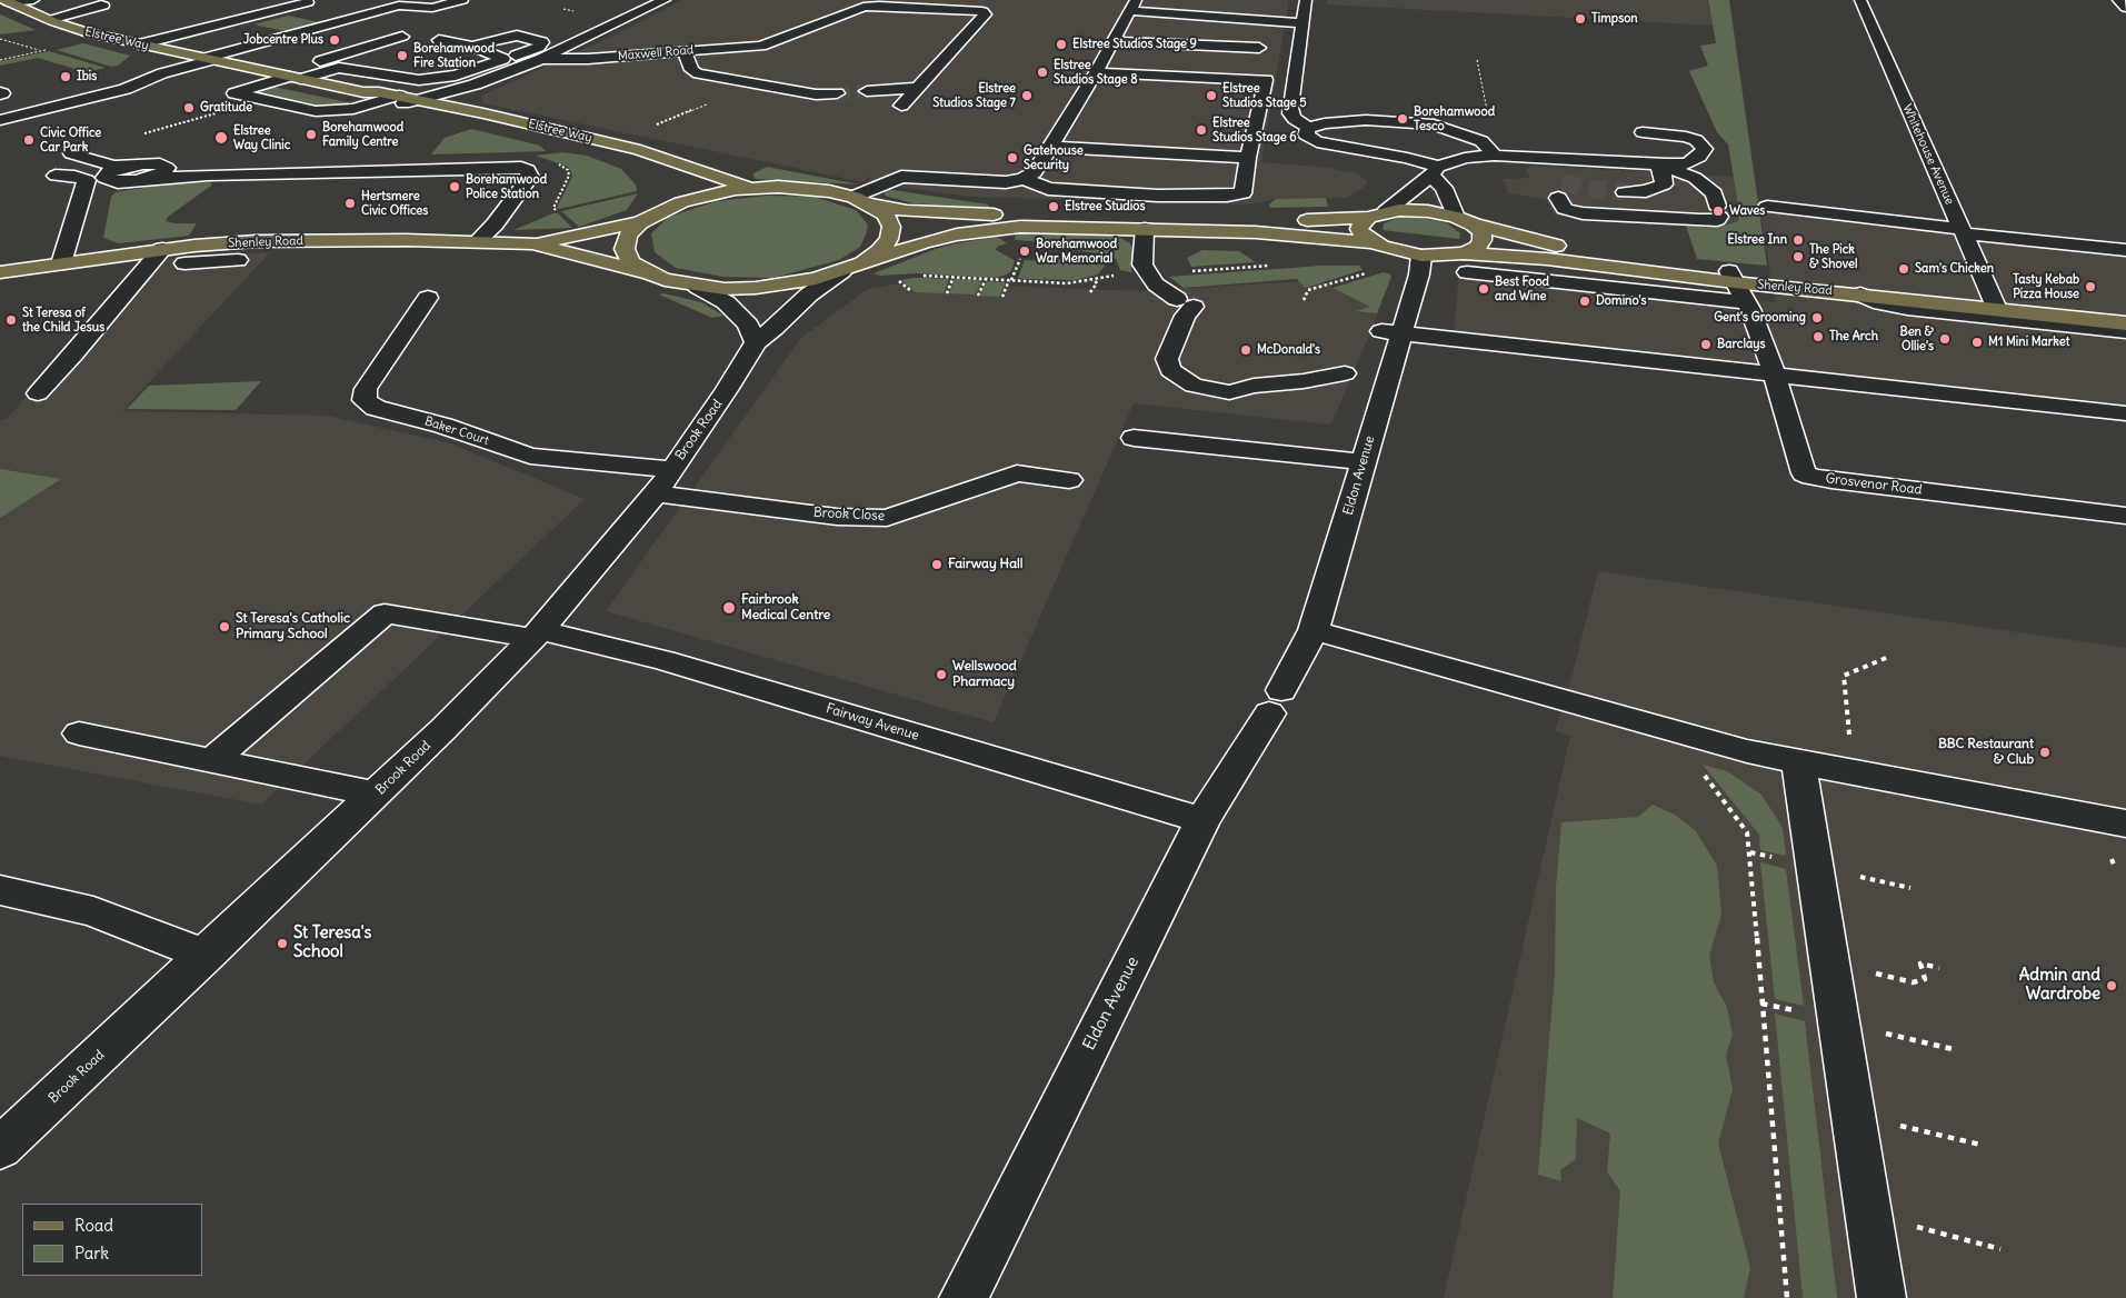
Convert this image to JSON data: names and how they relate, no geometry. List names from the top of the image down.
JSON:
{
  "streets": {
    "main road": ["Elstree Way", "Shenley Road"],
    "street": [
      "Maxwell Road",
      "Whitehouse Avenue",
      "Brook Road",
      "Baker Court",
      "Eldon Avenue",
      "Grosvenor Road",
      "Brook Close",
      "Fairway Avenue"
    ]
  },
  "crossings": [
    ["Elstree Way", "Maxwell Road"],
    ["Elstree Way", "Shenley Road"],
    ["Whitehouse Avenue", "Shenley Road"],
    ["Shenley Road", "Brook Road"],
    ["Shenley Road", "Eldon Avenue"],
    ["Shenley Road", "Grosvenor Road"],
    ["Brook Road", "Baker Court"],
    ["Brook Road", "Brook Close"],
    ["Brook Road", "Fairway Avenue"],
    ["Baker Court", "Brook Close"],
    ["Eldon Avenue", "Fairway Avenue"]
  ],
  "places": [
    "Timpson",
    "Jobcentre Plus",
    "Elstree Studios Stage 9",
    "Borehamwood Fire Station",
    "Elstree Studios Stage 8",
    "Ibis",
    "Elstree Studios Stage 7",
    "Elstree Studios Stage 5",
    "Gratitude",
    "Borehamwood Tesco",
    "Elstree Studios Stage 6",
    "Borehamwood Family Centre",
    "Elstree Way Clinic",
    "Civic Office Car Park",
    "Gatehouse Security",
    "Borehamwood Police Station",
    "Hertsmere Civic Offices",
    "Elstree Studios",
    "Waves",
    "Elstree Inn",
    "Borehamwood War Memorial",
    "The Pick & Shovel",
    "Sam's Chicken",
    "Tasty Kebab Pizza House",
    "Best Food and Wine",
    "Domino's",
    "Gent's Grooming",
    "St Teresa of the Child Jesus",
    "The Arch",
    "Ben & Ollie's",
    "M1 Mini Market",
    "Barclays",
    "McDonald's",
    "Fairway Hall",
    "Fairbrook Medical Centre",
    "St Teresa's Catholic Primary School",
    "Wellswood Pharmacy",
    "BBC Restaurant & Club",
    "St Teresa's School",
    "Admin and Wardrobe"
  ],
  "legend": ["Road", "Park"]
}
